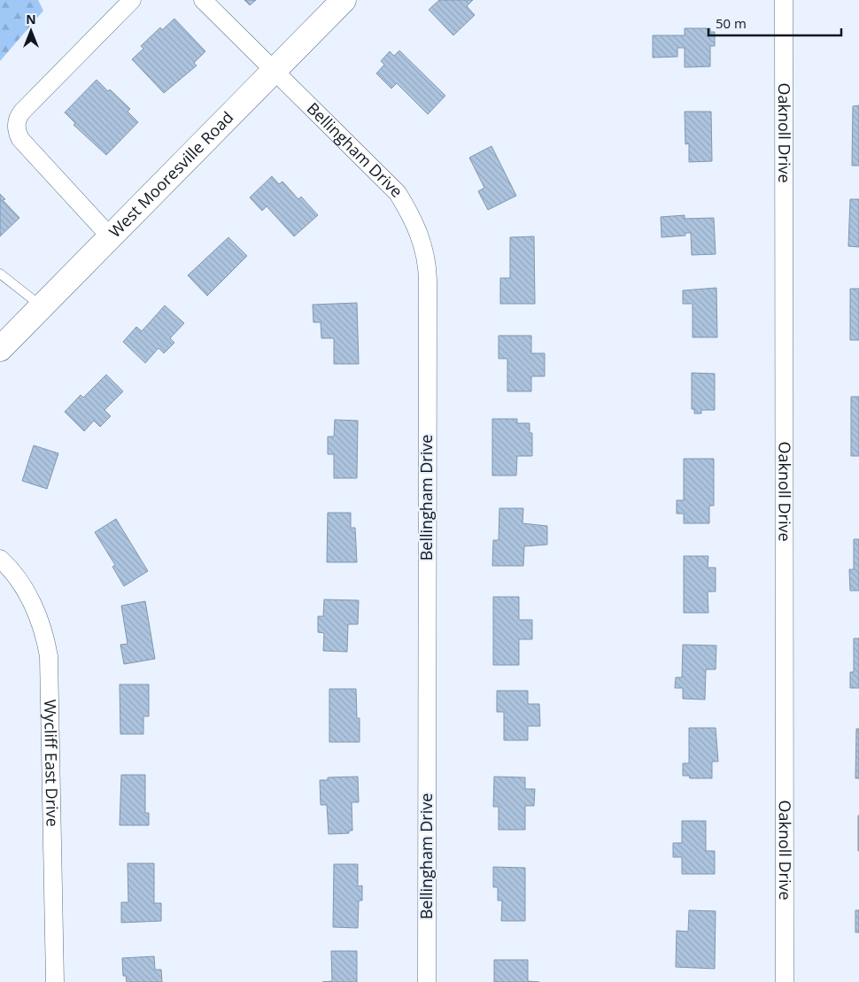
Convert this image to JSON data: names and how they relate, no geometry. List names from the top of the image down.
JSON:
{
  "streets": {
    "street": [
      "Oaknoll Drive",
      "Bellingham Drive",
      "West Mooresville Road",
      "Wycliff East Drive"
    ]
  },
  "crossings": [
    ["Bellingham Drive", "West Mooresville Road"]
  ],
  "scale_bar": "50 m",
  "north": "top"
}
